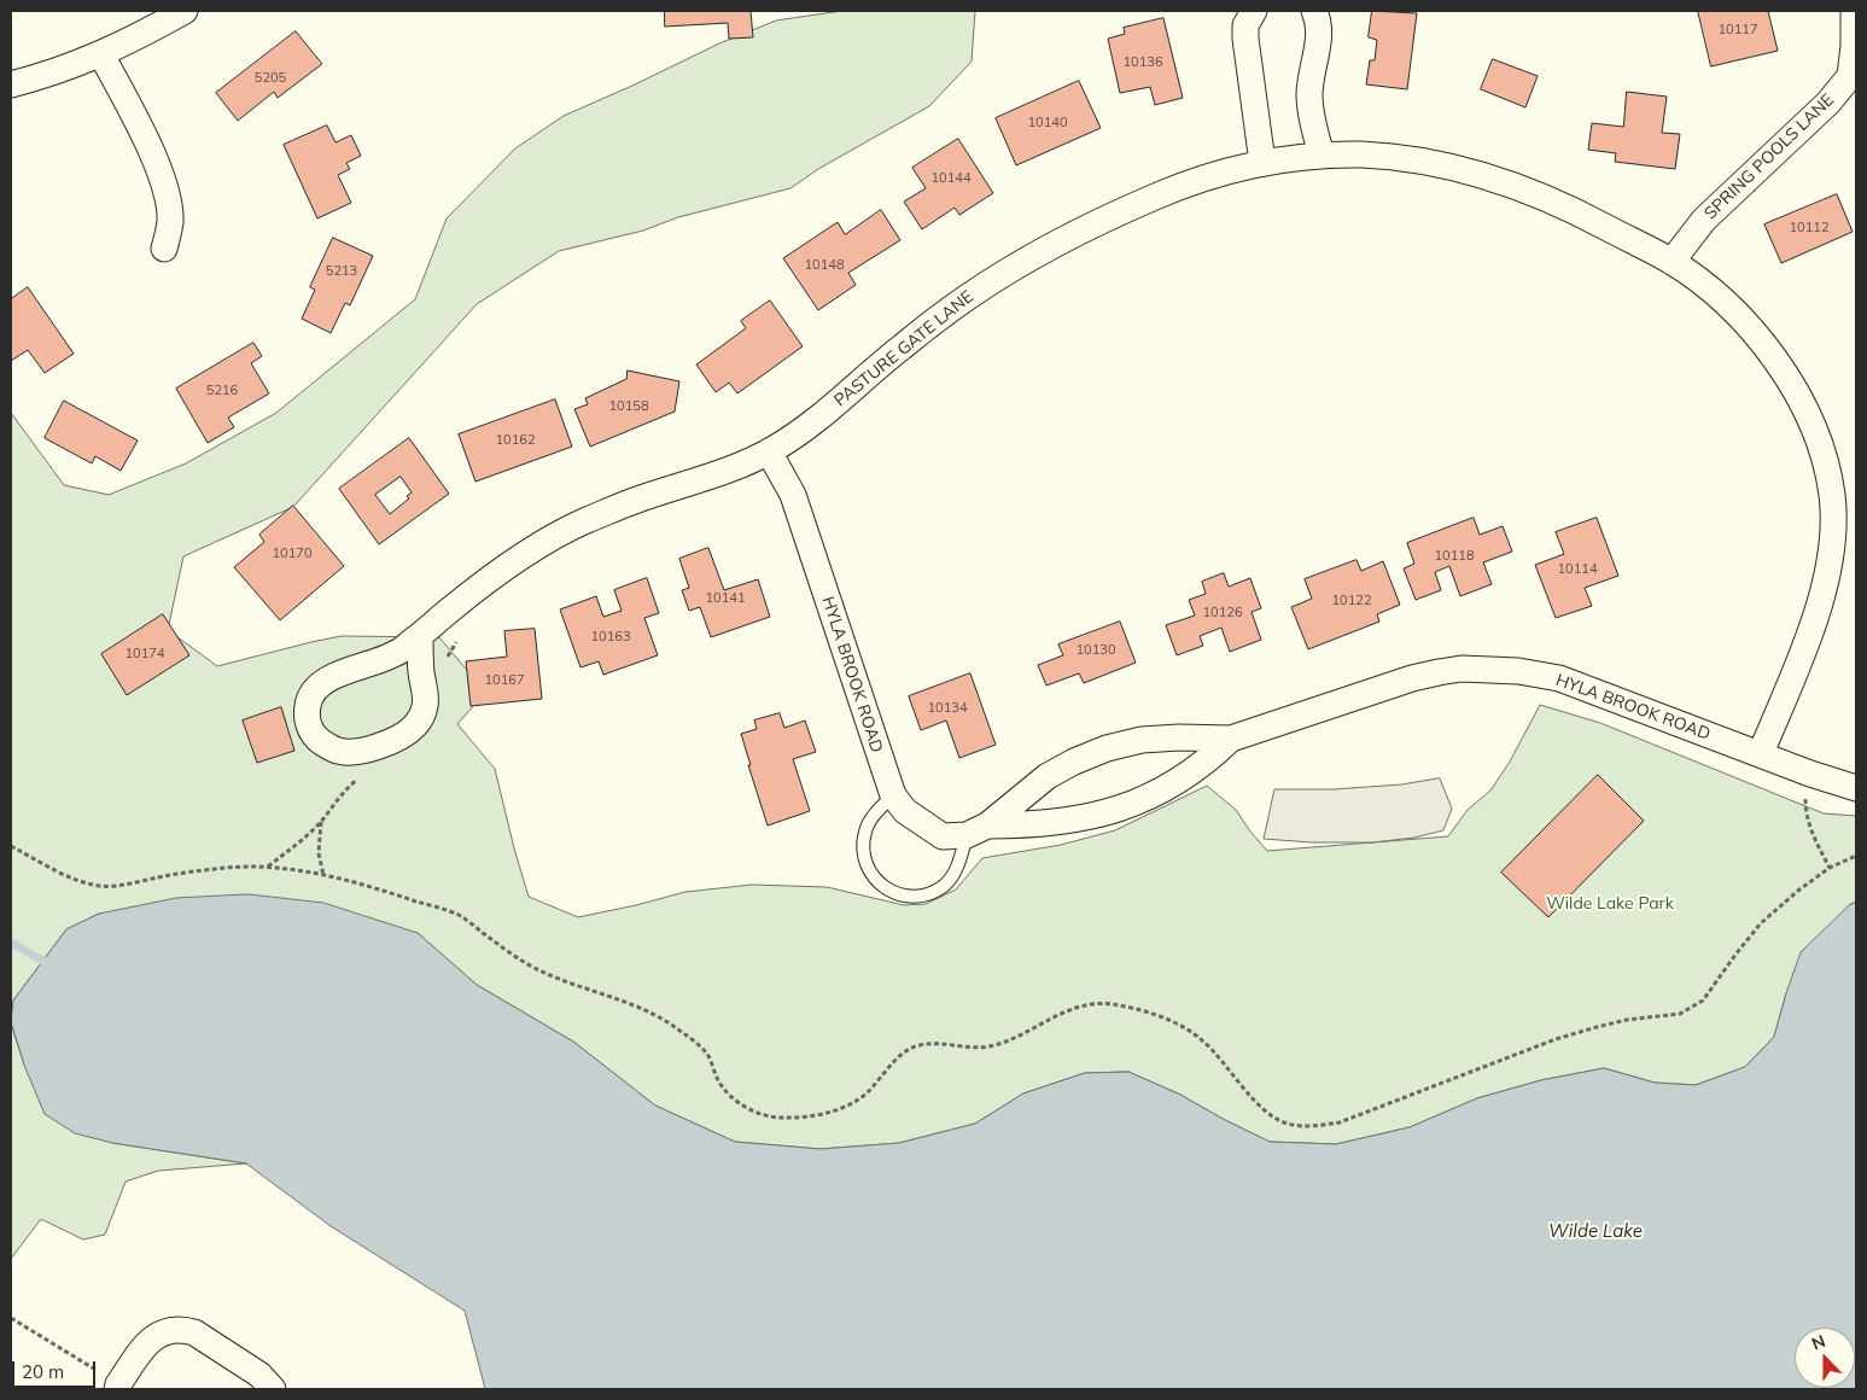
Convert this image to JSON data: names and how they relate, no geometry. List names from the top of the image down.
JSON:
{
  "streets": {
    "street": ["SPRING POOLS LANE", "PASTURE GATE LANE", "HYLA BROOK ROAD"]
  },
  "crossings": [
    ["SPRING POOLS LANE", "PASTURE GATE LANE"],
    ["PASTURE GATE LANE", "HYLA BROOK ROAD"]
  ],
  "water": ["Wilde Lake"],
  "parks": ["Wilde Lake Park"],
  "house_numbers": [
    "10117",
    "10136",
    "5205",
    "10140",
    "10144",
    "10112",
    "10148",
    "5213",
    "5216",
    "10158",
    "10162",
    "10170",
    "10118",
    "10114",
    "10141",
    "10122",
    "10126",
    "10163",
    "10130",
    "10174",
    "10167",
    "10134"
  ],
  "scale_bar": "20 m",
  "north": "top"
}
